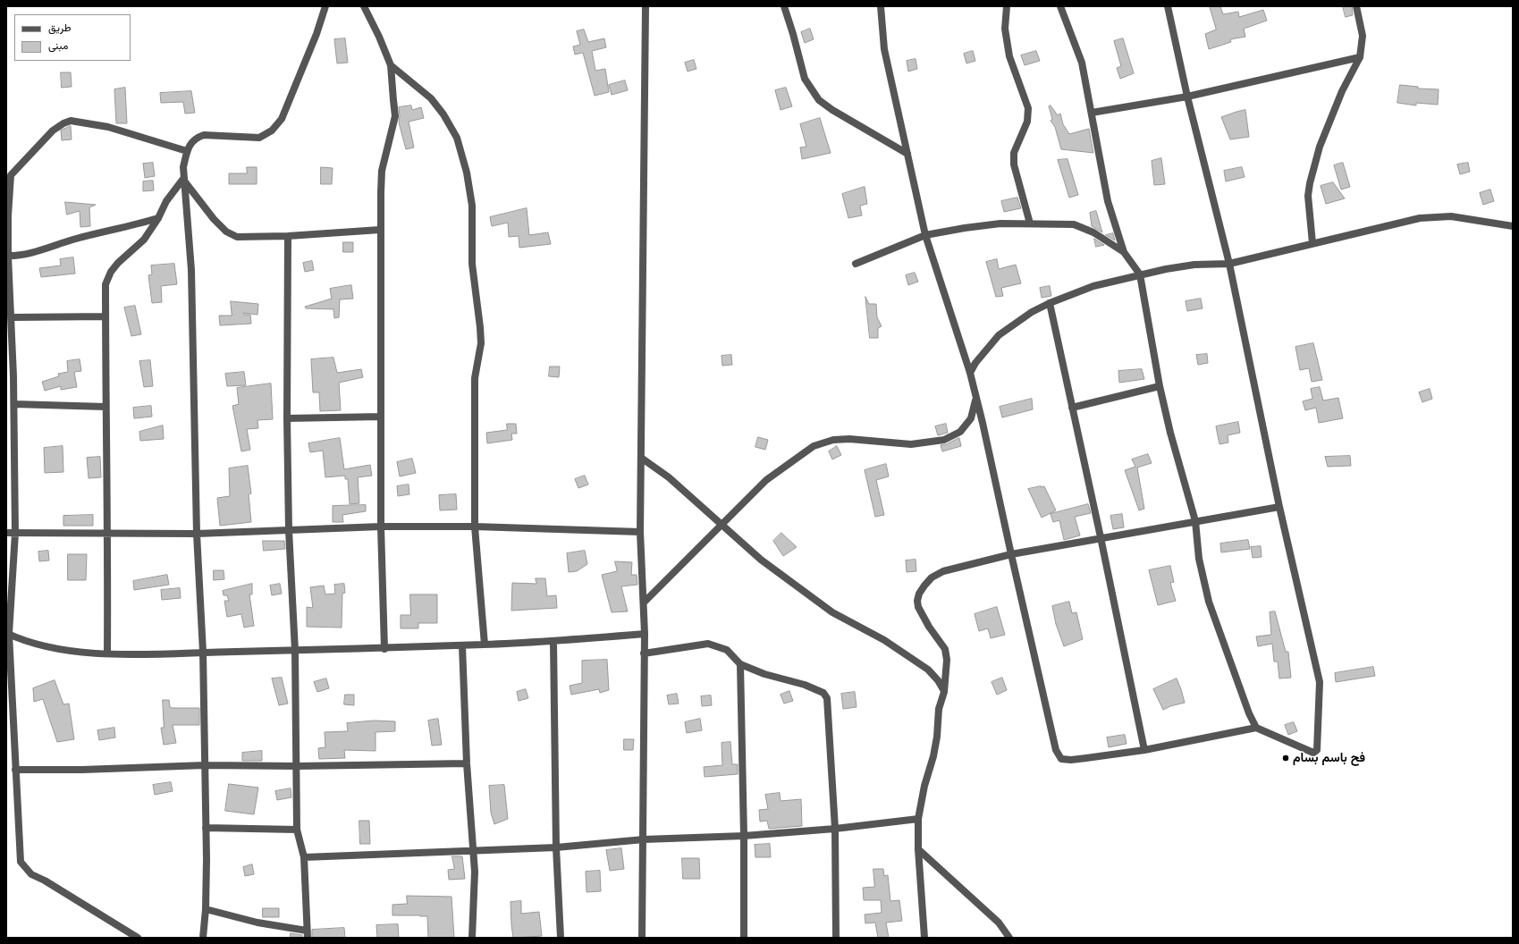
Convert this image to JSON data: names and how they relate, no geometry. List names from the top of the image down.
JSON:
{
  "places": ["فح باسم بسام"],
  "legend": ["طريق", "مبنى"]
}
